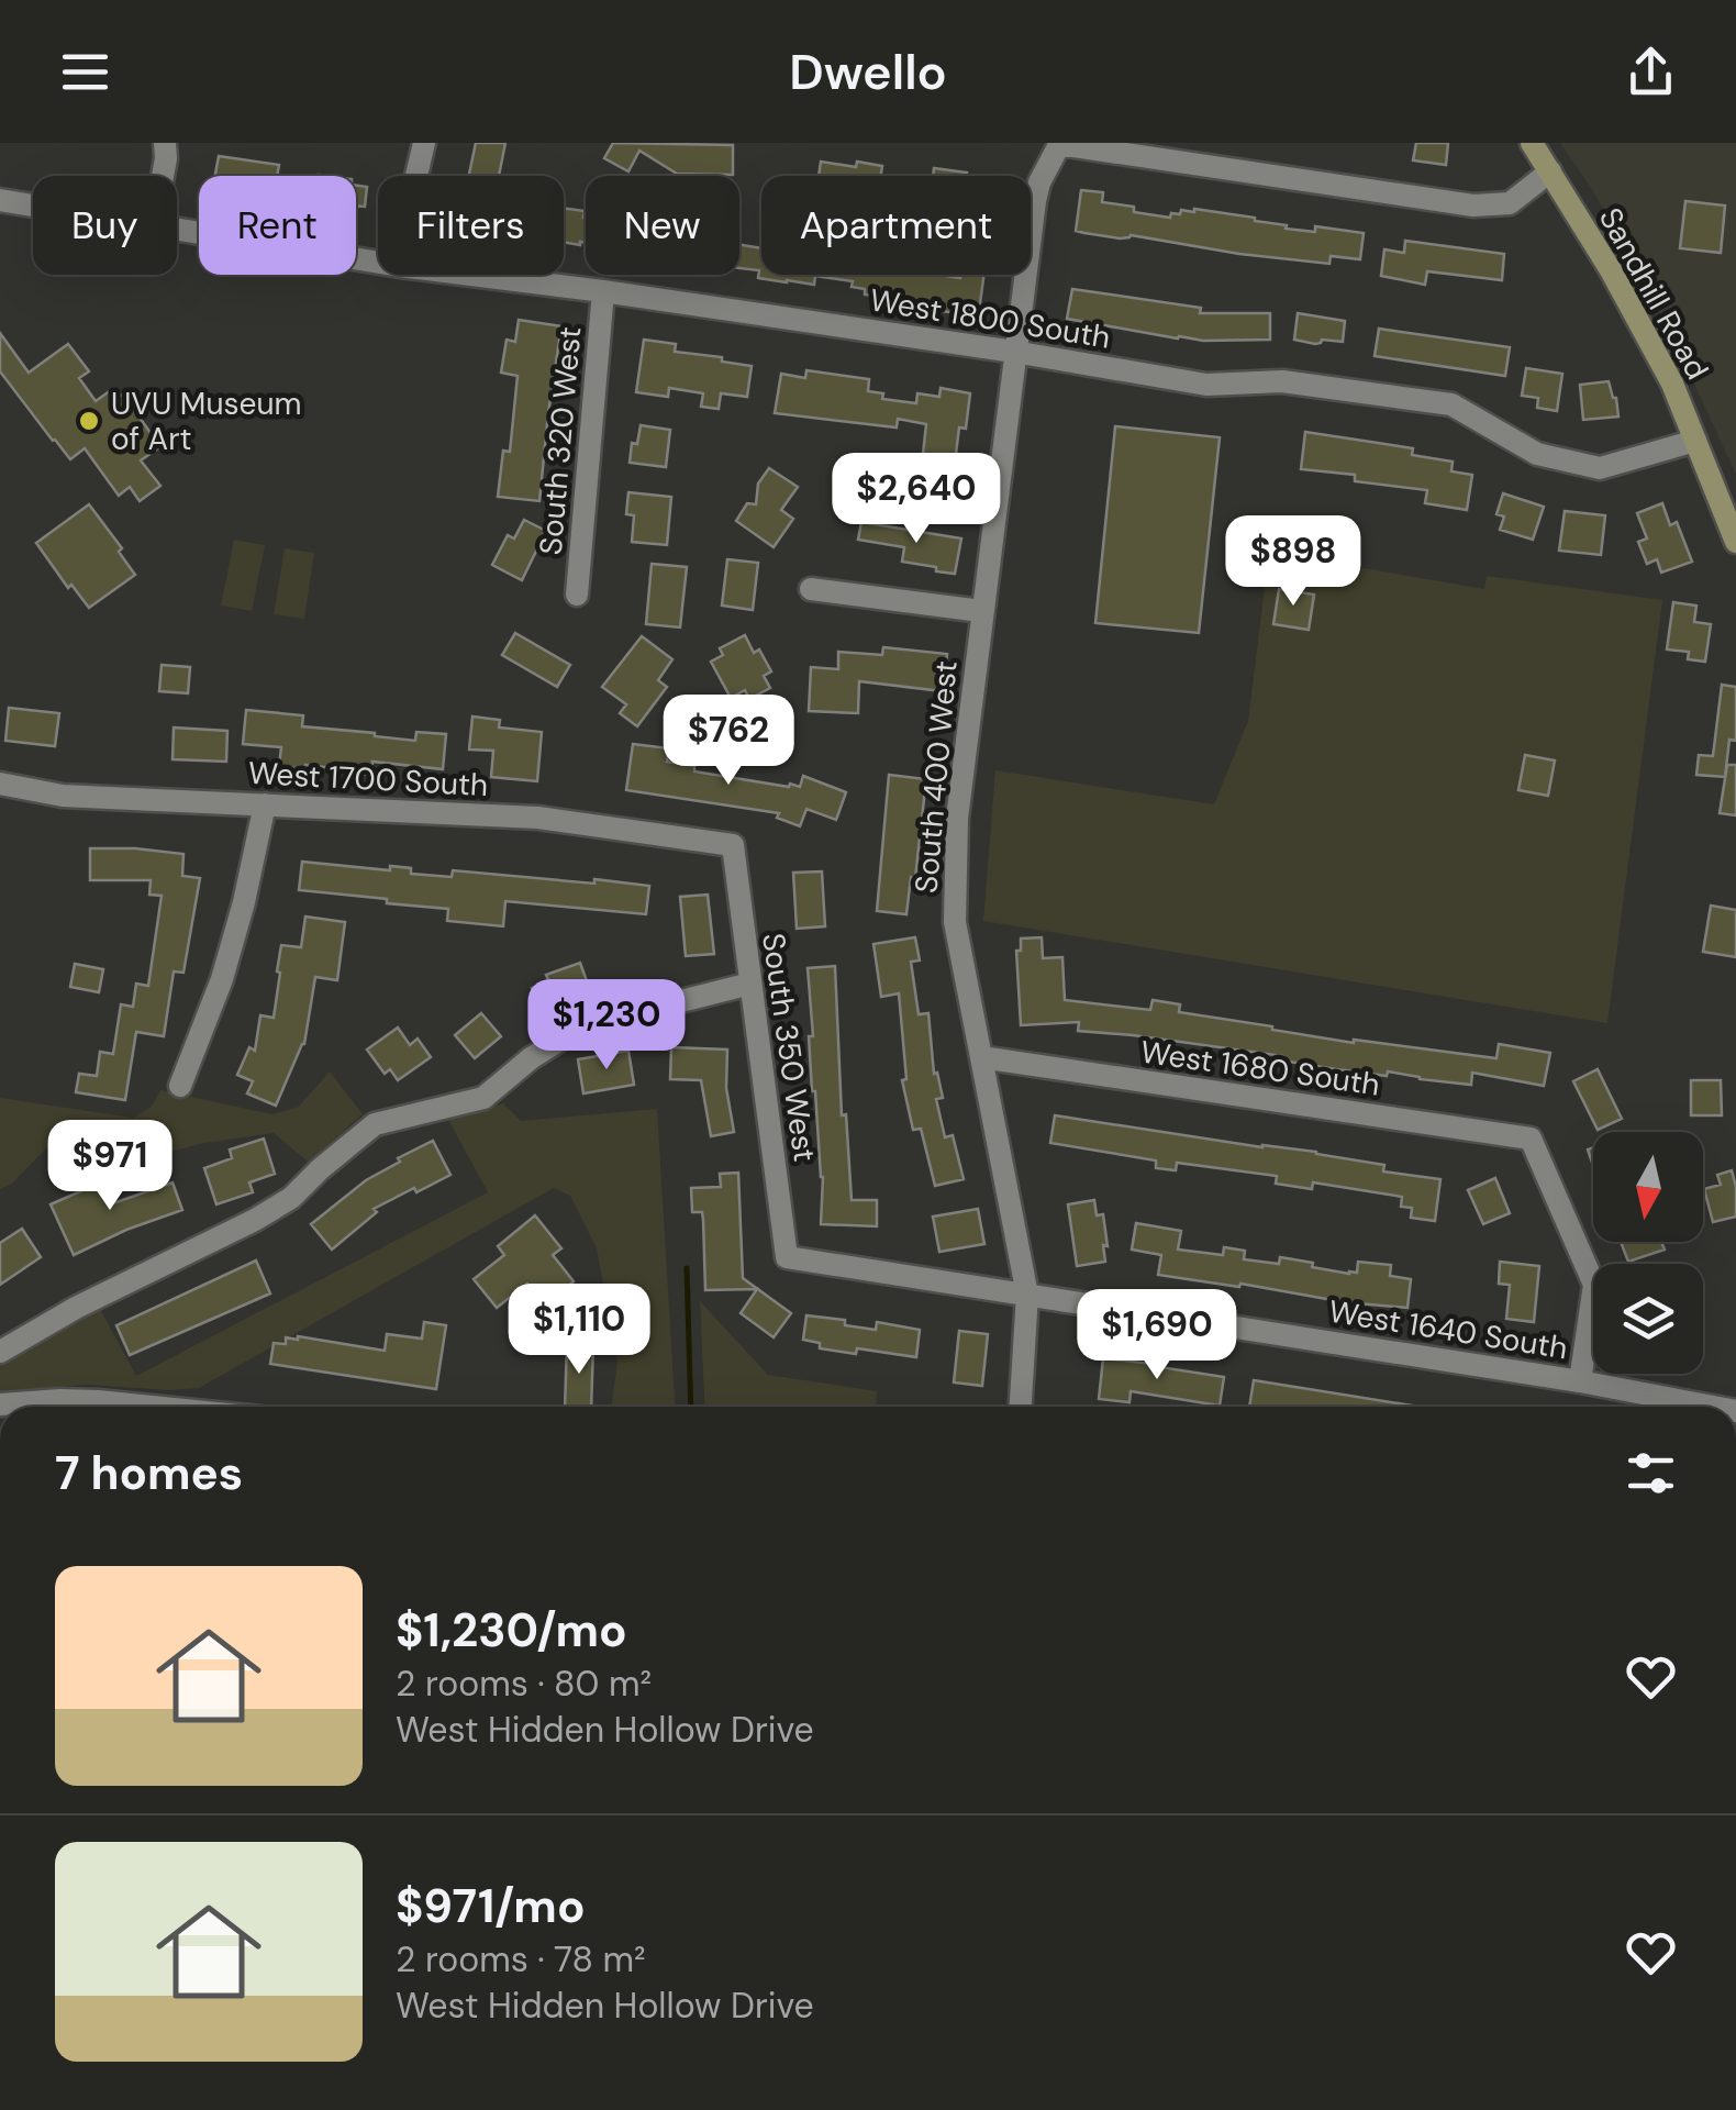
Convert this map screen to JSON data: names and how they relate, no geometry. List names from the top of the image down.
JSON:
{
  "streets": {
    "street": [
      "Sandhill Road",
      "West 1800 South",
      "South 320 West",
      "South 400 West",
      "West 1700 South",
      "South 350 West",
      "West 1680 South",
      "West 1640 South"
    ]
  },
  "crossings": [
    ["Sandhill Road", "West 1800 South"],
    ["West 1800 South", "South 320 West"],
    ["West 1800 South", "South 400 West"],
    ["South 400 West", "West 1680 South"],
    ["South 400 West", "West 1640 South"],
    ["West 1700 South", "South 350 West"],
    ["South 350 West", "West 1640 South"],
    ["West 1680 South", "West 1640 South"]
  ],
  "places": ["UVU Museum of Art"],
  "north": "bottom",
  "page": {
    "header": "Dwello",
    "chip": [
      "Buy",
      "Rent",
      "Filters",
      "New",
      "Apartment"
    ],
    "price": [
      "$2,640",
      "$898",
      "$762",
      "$1,230",
      "$971",
      "$1,110",
      "$1,690"
    ],
    "heading": "7 homes",
    "list": [
      {
        "name": "$1,230/mo",
        "note": "2 rooms · 80 m² · West Hidden Hollow Drive"
      },
      {
        "name": "$971/mo",
        "note": "2 rooms · 78 m² · West Hidden Hollow Drive"
      }
    ]
  }
}
